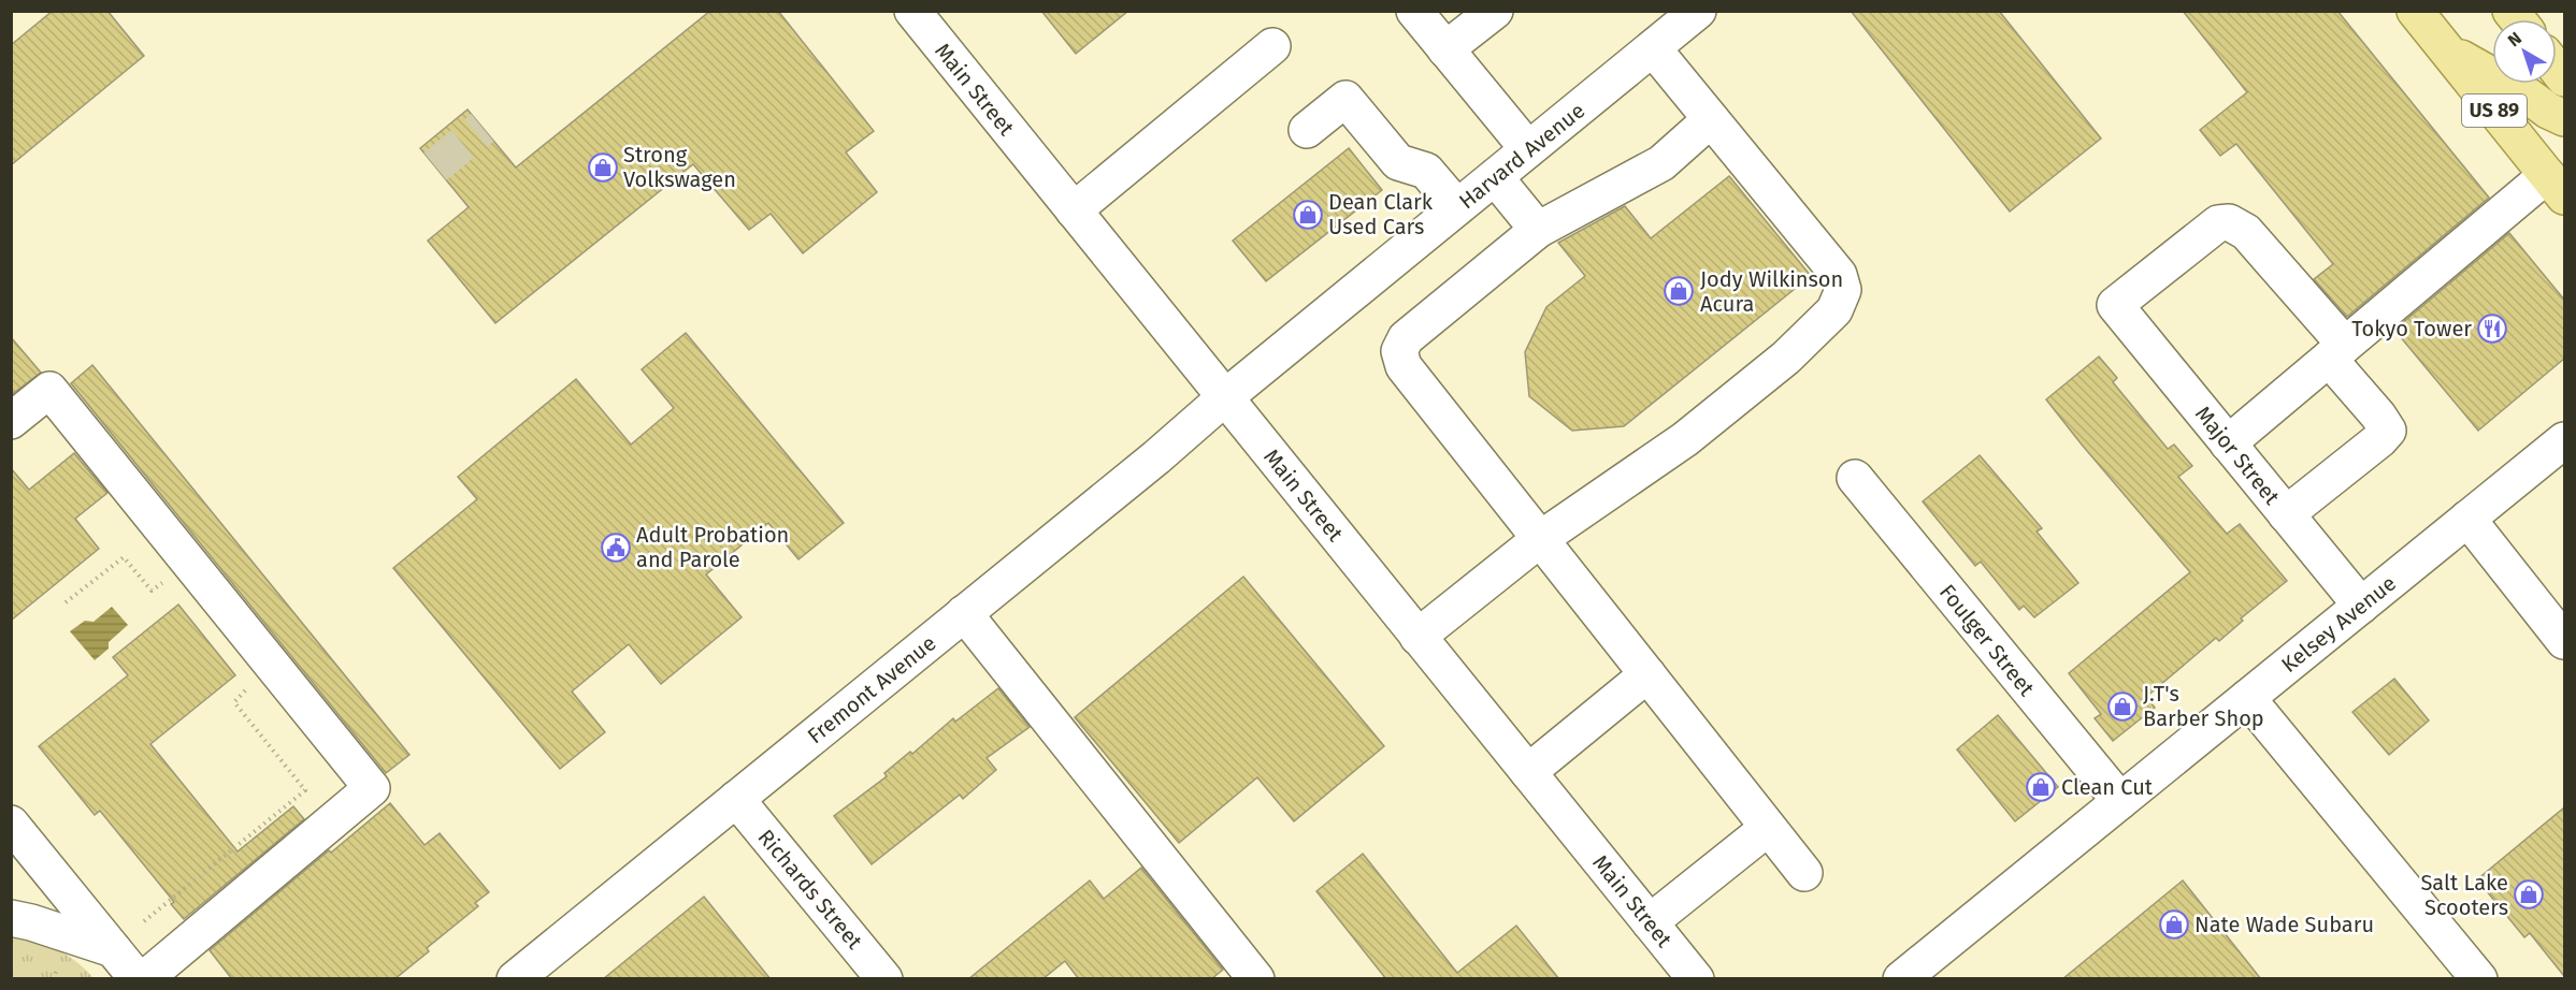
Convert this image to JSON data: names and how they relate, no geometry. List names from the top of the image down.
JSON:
{
  "streets": {
    "main road": ["US 89"],
    "street": [
      "Main Street",
      "Harvard Avenue",
      "Major Street",
      "Kelsey Avenue",
      "Foulger Street",
      "Fremont Avenue",
      "Richards Street"
    ]
  },
  "crossings": [
    ["Main Street", "Harvard Avenue"],
    ["Main Street", "Fremont Avenue"],
    ["Harvard Avenue", "Fremont Avenue"],
    ["Major Street", "Kelsey Avenue"],
    ["Kelsey Avenue", "Foulger Street"],
    ["Fremont Avenue", "Richards Street"]
  ],
  "places": {
    "shop": [
      "Strong Volkswagen",
      "Dean Clark Used Cars",
      "Jody Wilkinson Acura",
      "J.T's Barber Shop",
      "Clean Cut",
      "Salt Lake Scooters",
      "Nate Wade Subaru"
    ],
    "restaurant": ["Tokyo Tower"],
    "public building": ["Adult Probation and Parole"]
  },
  "north": "top left"
}
